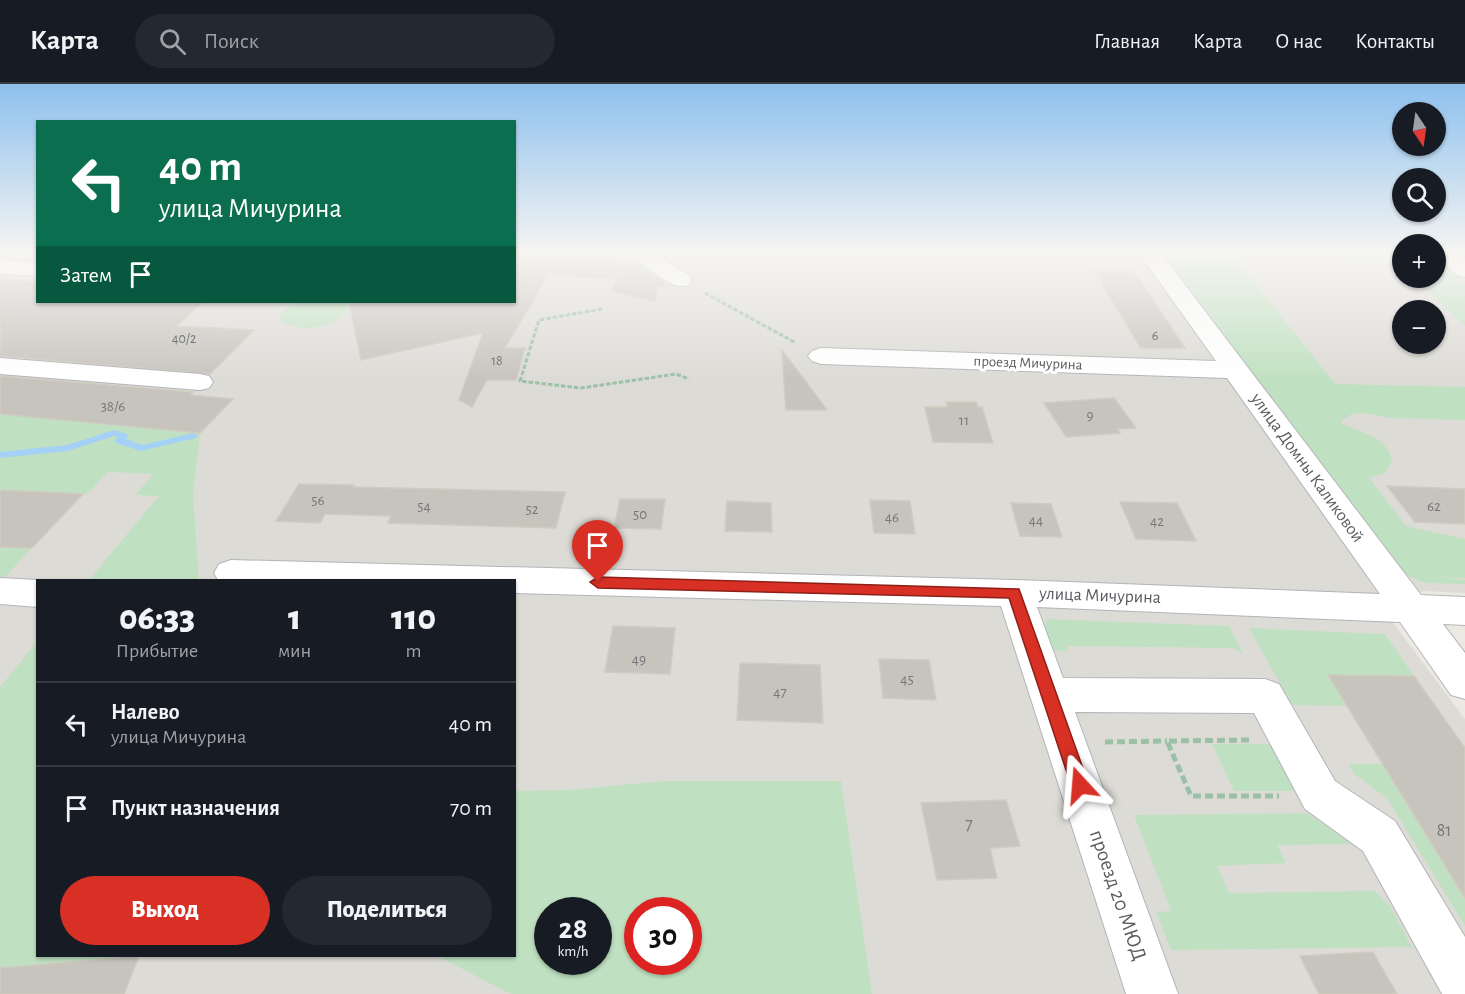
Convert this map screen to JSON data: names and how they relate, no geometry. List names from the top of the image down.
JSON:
{
  "streets": {
    "street": [
      "проезд Мичурина",
      "улица Домны Каликовой",
      "улица Мичурина",
      "проезд 20 МЮД"
    ]
  },
  "crossings": [
    ["проезд Мичурина", "улица Домны Каликовой"],
    ["улица Домны Каликовой", "улица Мичурина"],
    ["улица Мичурина", "проезд 20 МЮД"]
  ],
  "house_numbers": [
    "6",
    "40/2",
    "18",
    "38/6",
    "9",
    "11",
    "56",
    "54",
    "62",
    "52",
    "50",
    "46",
    "44",
    "42",
    "49",
    "45",
    "47",
    "7",
    "81"
  ],
  "north": "bottom",
  "page": {
    "header": "Карта",
    "search": "Поиск",
    "nav": [
      "Главная",
      "Карта",
      "О нас",
      "Контакты"
    ],
    "map_buttons": ["+", "−"],
    "turn": ["40 m", "улица Мичурина"],
    "then": "Затем",
    "eta": [
      "06:33",
      "Прибытие",
      "1",
      "мин",
      "110",
      "m"
    ],
    "list": [
      {
        "name": "Налево",
        "note": "улица Мичурина",
        "value": "40 m"
      },
      {
        "name": "Пункт назначения",
        "value": "70 m"
      }
    ],
    "buttons": ["Выход", "Поделиться"],
    "speed": "28 km/h",
    "limit": "30"
  }
}
